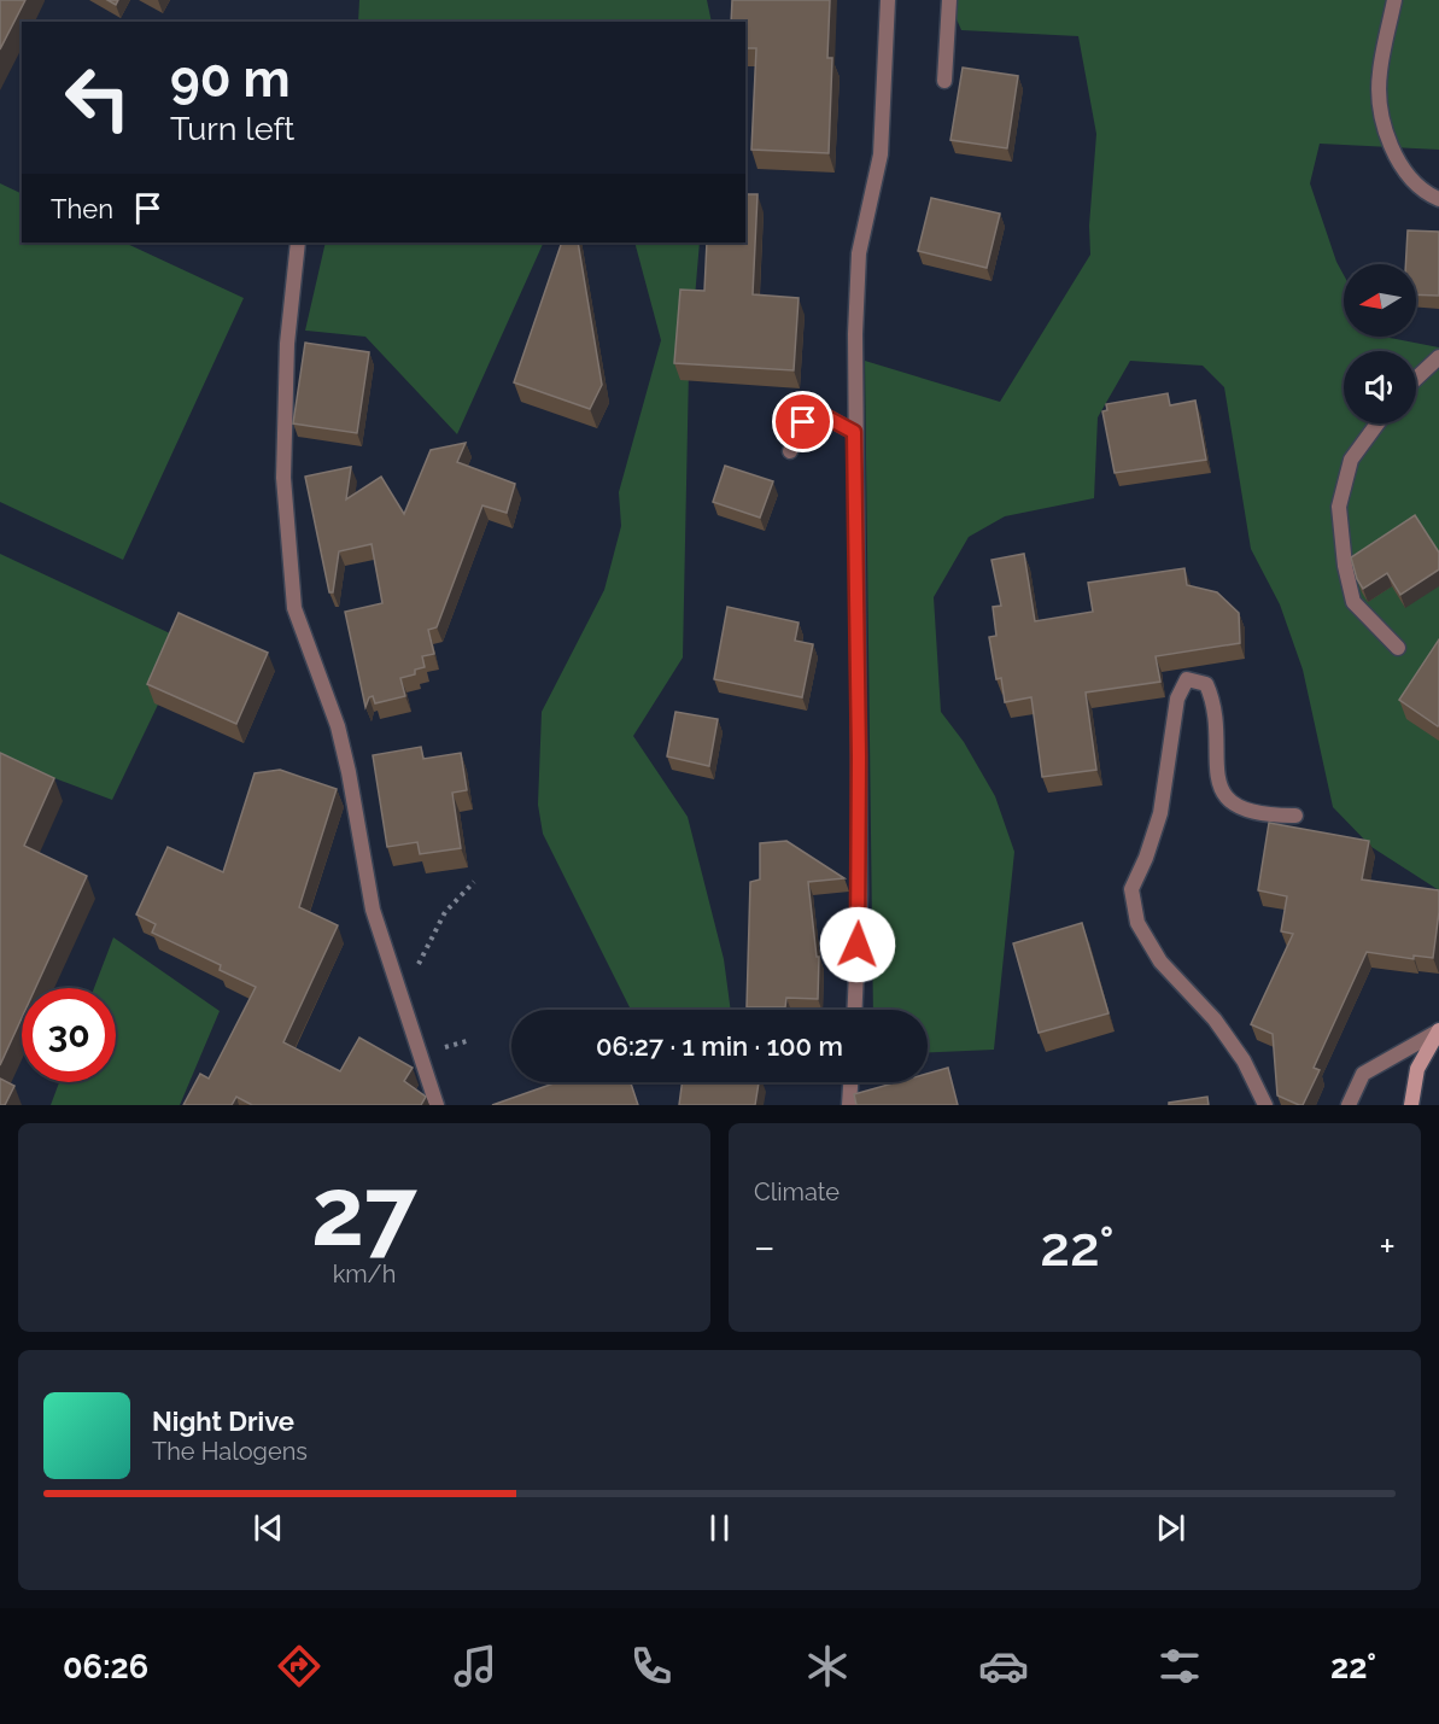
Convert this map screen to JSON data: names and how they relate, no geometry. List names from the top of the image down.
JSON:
{
  "north": "left",
  "page": {
    "turn": ["90 m", "Turn left"],
    "then": "Then",
    "limit": "30",
    "trip": "06:27 · 1 min · 100 m",
    "tile": [
      ["27", "km/h"],
      "Climate"
    ],
    "heat": ["−", "22°", "+"],
    "song": ["Night Drive", "The Halogens"],
    "tabs": ["06:26", "22°"]
  }
}
